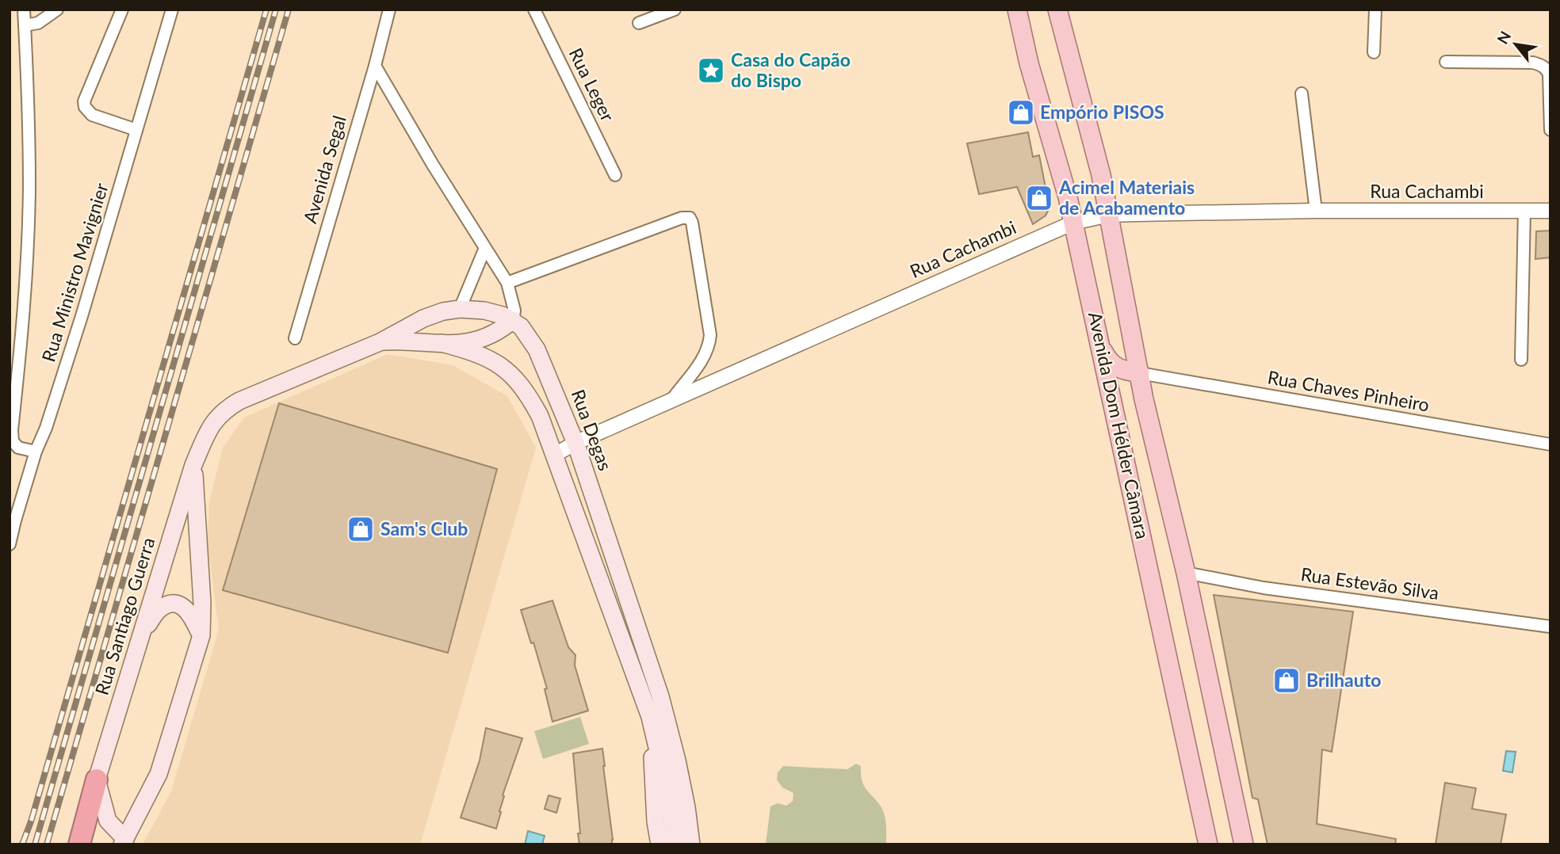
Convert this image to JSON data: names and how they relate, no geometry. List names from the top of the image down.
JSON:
{
  "streets": {
    "main road": ["Avenida Dom Hélder Câmara", "Rua Degas", "Rua Santiago Guerra"],
    "street": [
      "Rua Leger",
      "Avenida Segal",
      "Rua Cachambi",
      "Rua Ministro Mavignier",
      "Rua Chaves Pinheiro",
      "Rua Estevão Silva"
    ]
  },
  "crossings": [
    ["Rua Cachambi", "Avenida Dom Hélder Câmara"],
    ["Rua Cachambi", "Rua Degas"],
    ["Rua Chaves Pinheiro", "Avenida Dom Hélder Câmara"],
    ["Avenida Dom Hélder Câmara", "Rua Estevão Silva"],
    ["Rua Degas", "Rua Santiago Guerra"]
  ],
  "places": {
    "place": ["Casa do Capão do Bispo"],
    "shop": [
      "Empório PISOS",
      "Acimel Materiais de Acabamento",
      "Sam's Club",
      "Brilhauto"
    ]
  },
  "north": "top left"
}
